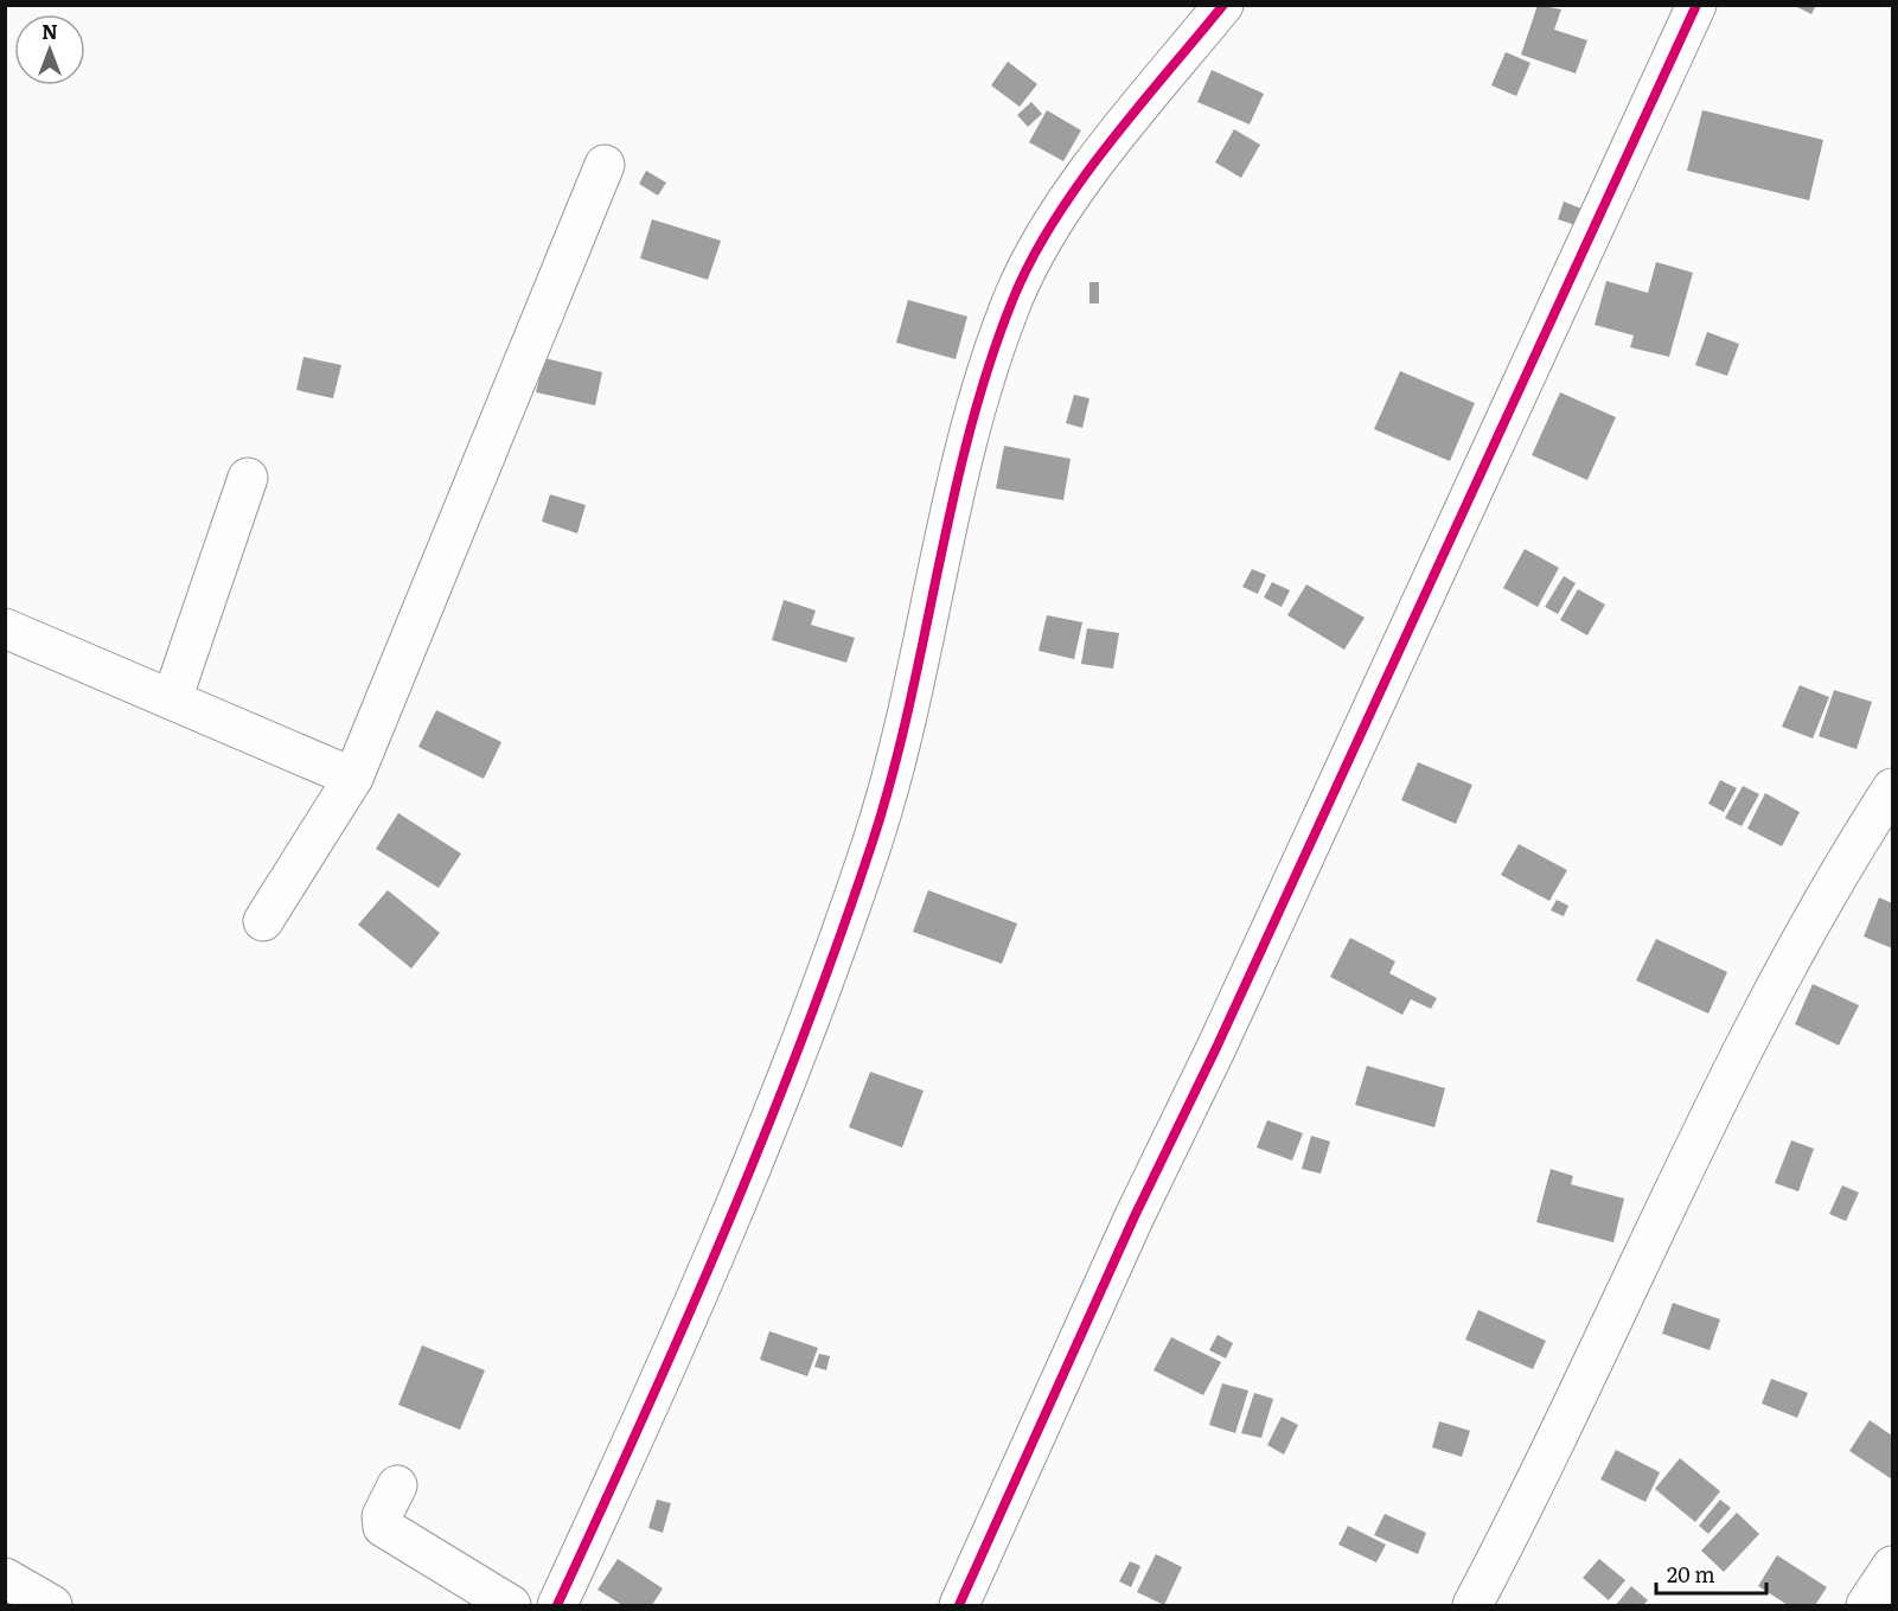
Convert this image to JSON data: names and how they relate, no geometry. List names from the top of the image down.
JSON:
{
  "scale_bar": "20 m",
  "north": "top"
}
